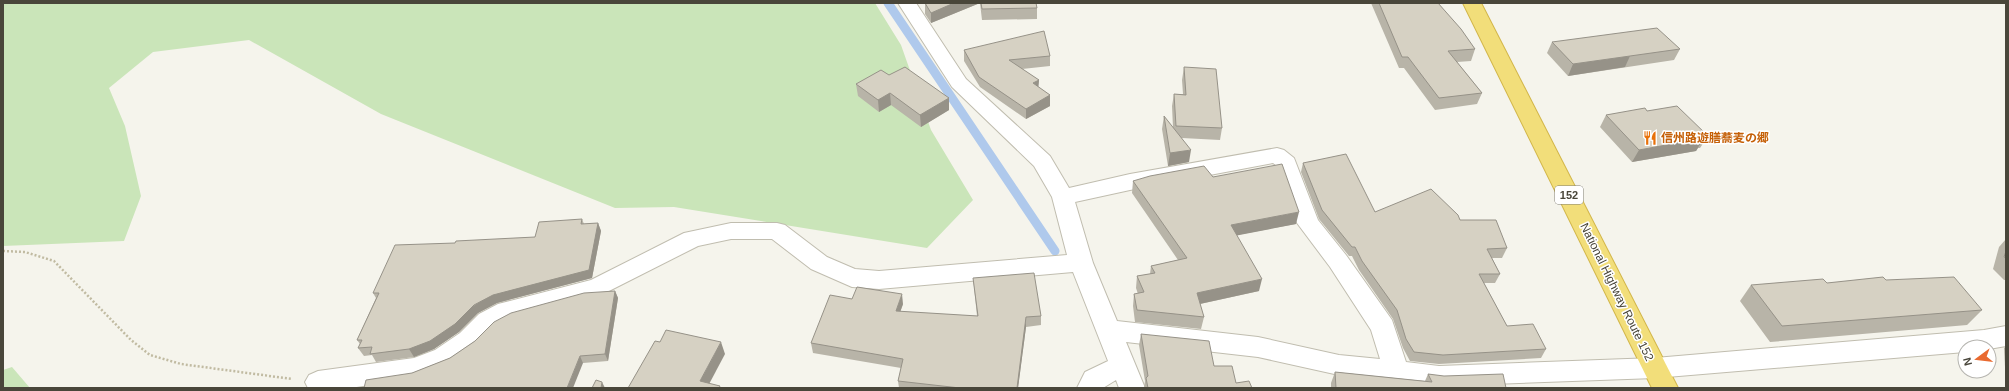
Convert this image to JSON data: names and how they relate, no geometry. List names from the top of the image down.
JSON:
{
  "streets": {
    "highway": ["152", "National Highway Route 152"]
  },
  "places": {
    "restaurant": ["信州路遊膳蕎麦の郷"]
  },
  "north": "left"
}
